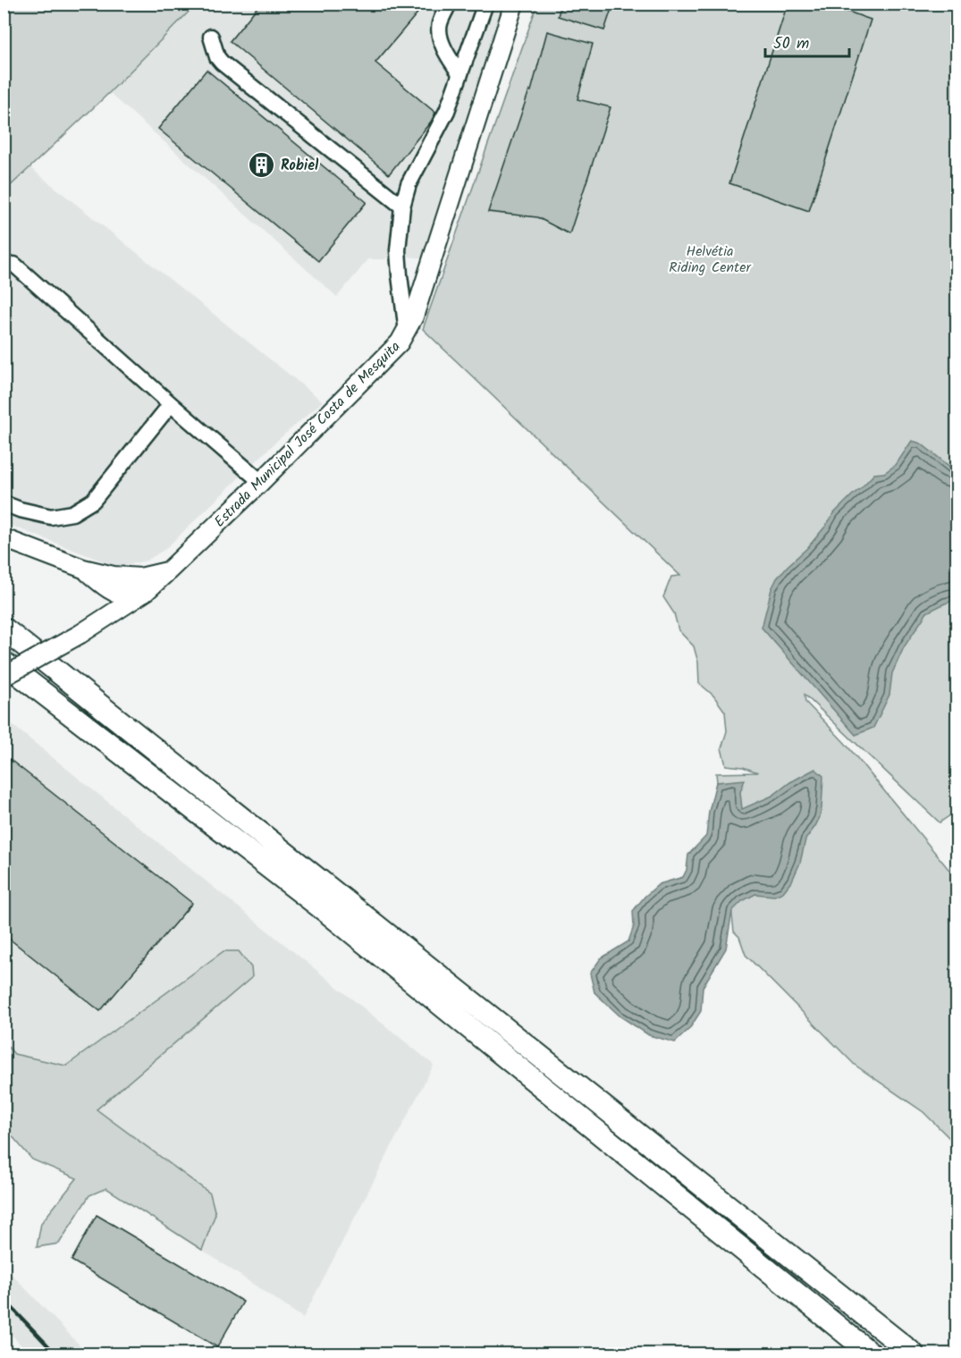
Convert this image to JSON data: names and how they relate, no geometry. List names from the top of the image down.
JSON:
{
  "streets": {
    "main road": ["Estrada Municipal José Costa de Mesquita"]
  },
  "parks": ["Helvétia Riding Center"],
  "places": {
    "building": ["Robiel"]
  },
  "scale_bar": "50 m"
}
